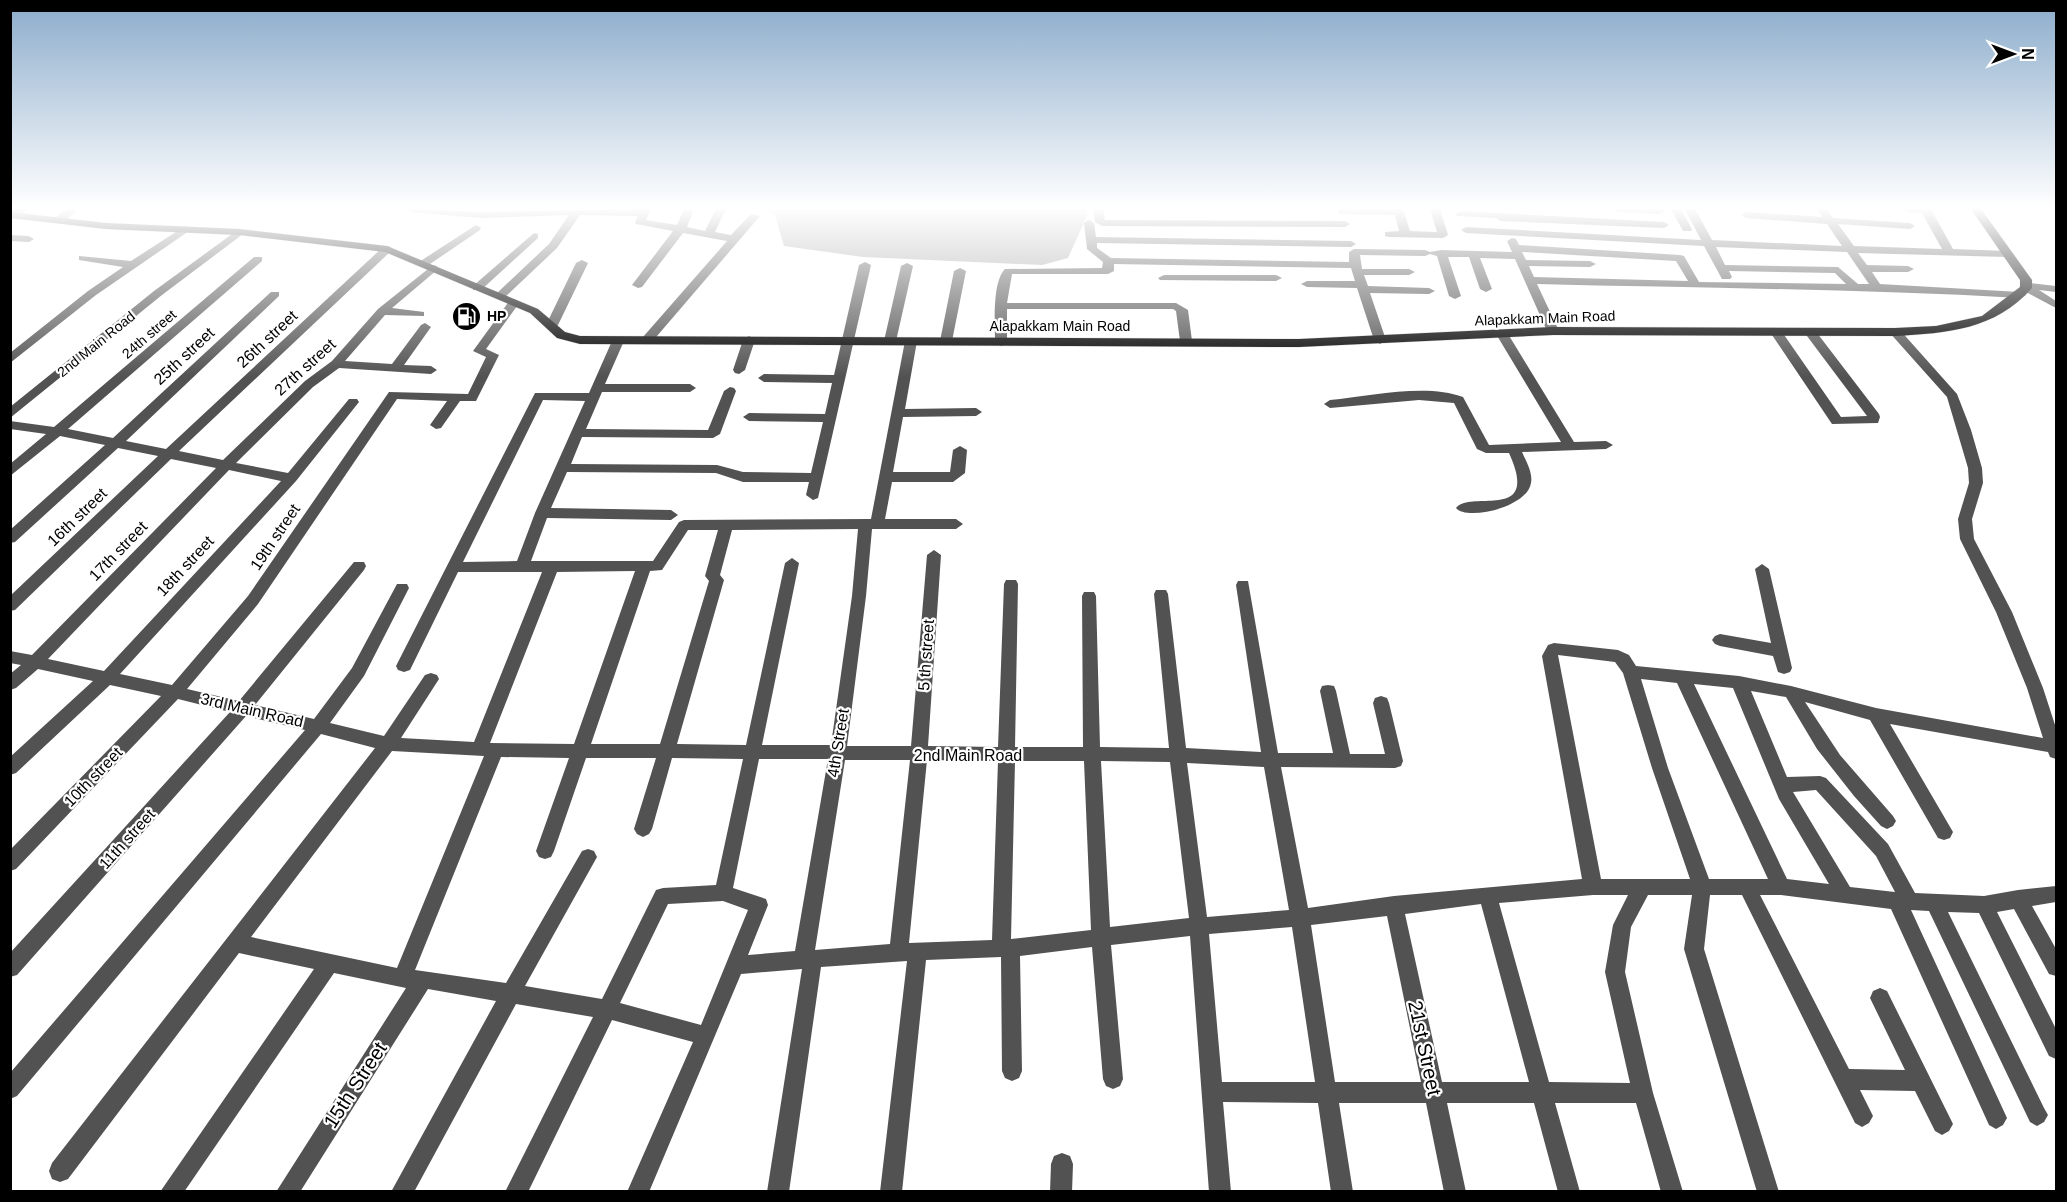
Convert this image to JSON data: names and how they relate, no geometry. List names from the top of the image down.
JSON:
{
  "streets": {
    "main road": ["Alapakkam Main Road"],
    "street": [
      "24th street",
      "26th street",
      "2nd Main Road",
      "25th street",
      "27th street",
      "16th street",
      "19th street",
      "17th street",
      "18th street",
      "5 th street",
      "3rd Main Road",
      "4th Street",
      "10th street",
      "11th street",
      "21st Street",
      "15th Street"
    ]
  },
  "crossings": [
    ["Alapakkam Main Road", "27th street"],
    ["Alapakkam Main Road", "4th Street"],
    ["26th street", "16th street"],
    ["2nd Main Road", "5 th street"],
    ["2nd Main Road", "3rd Main Road"],
    ["2nd Main Road", "4th Street"],
    ["27th street", "17th street"],
    ["19th street", "3rd Main Road"],
    ["19th street", "10th street"],
    ["17th street", "3rd Main Road"],
    ["18th street", "3rd Main Road"],
    ["3rd Main Road", "10th street"],
    ["3rd Main Road", "11th street"]
  ],
  "places": {
    "fuel station": ["HP"]
  },
  "north": "right"
}
